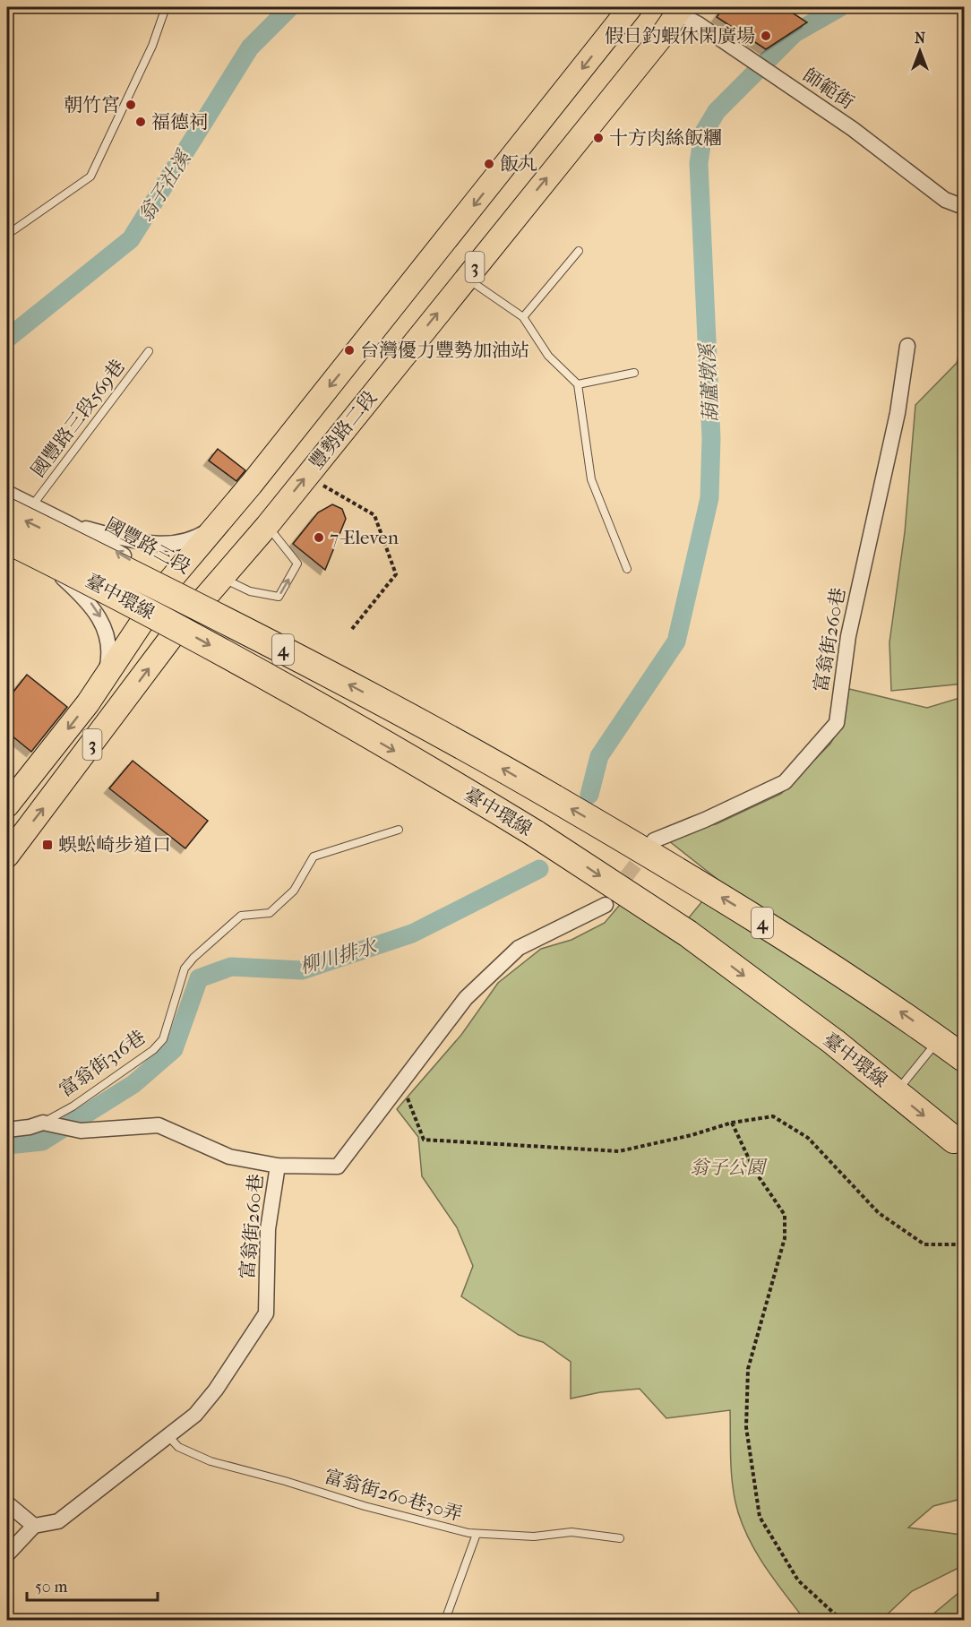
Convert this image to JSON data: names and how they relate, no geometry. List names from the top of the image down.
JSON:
{
  "streets": {
    "highway": ["臺中環線", "4"],
    "main road": ["3", "豐勢路二段"],
    "street": ["師範街", "國豐路三段", "富翁街260巷"],
    "lane": ["國豐路三段569巷", "富翁街316巷", "富翁街260巷30弄"]
  },
  "crossings": [
    ["師範街", "豐勢路二段"],
    ["國豐路三段569巷", "國豐路三段"],
    ["豐勢路二段", "國豐路三段"],
    ["富翁街260巷", "富翁街260巷30弄"]
  ],
  "water": ["翁子社溪", "葫蘆墩溪", "柳川排水"],
  "parks": ["翁子公園"],
  "places": {
    "other": [
      "假日釣蝦休閑廣場",
      "朝竹宮",
      "福德祠",
      "十方肉絲飯糰",
      "飯丸",
      "台灣優力豐勢加油站",
      "7-Eleven"
    ],
    "transit": ["蜈蚣崎步道口"]
  },
  "scale_bar": "50 m",
  "north": "top"
}
